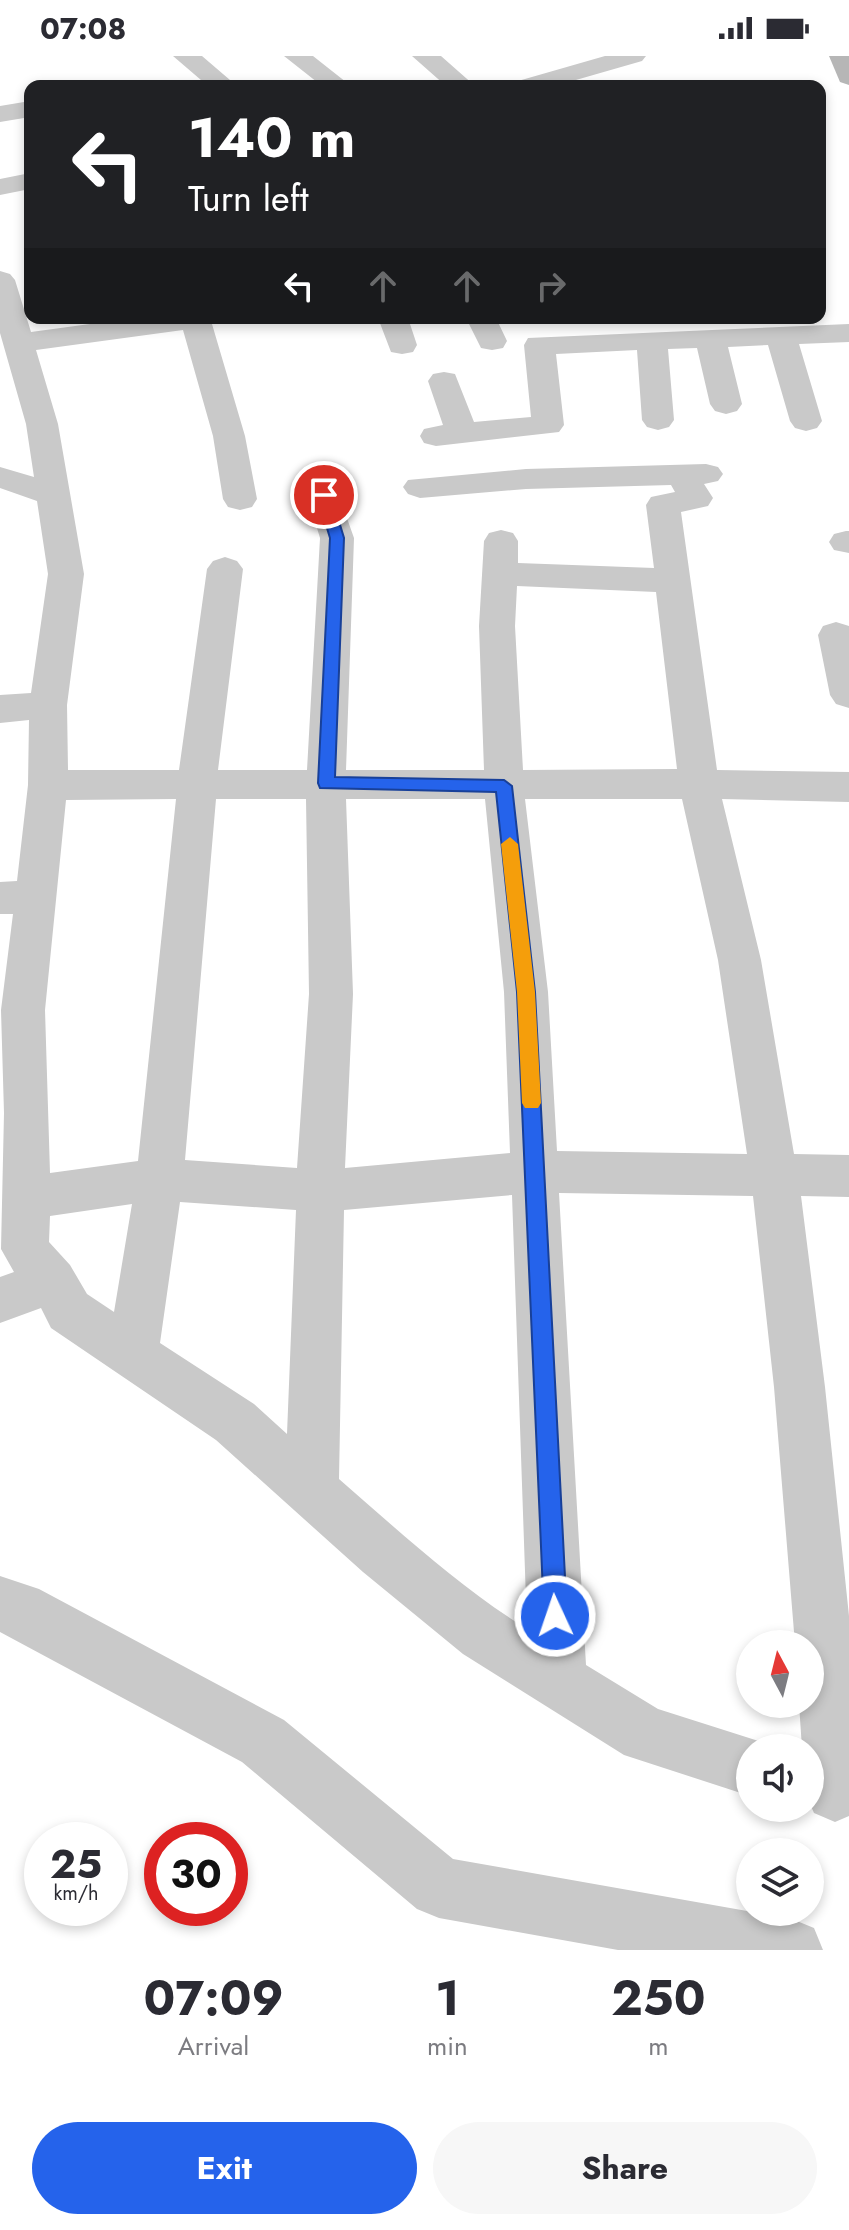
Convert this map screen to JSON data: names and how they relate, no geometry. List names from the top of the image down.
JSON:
{
  "north": "top",
  "page": {
    "status": "07:08",
    "turn": ["140 m", "Turn left"],
    "speed": "25 km/h",
    "limit": "30",
    "eta": [
      "07:09",
      "Arrival",
      "1",
      "min",
      "250",
      "m"
    ],
    "buttons": ["Exit", "Share"]
  }
}
